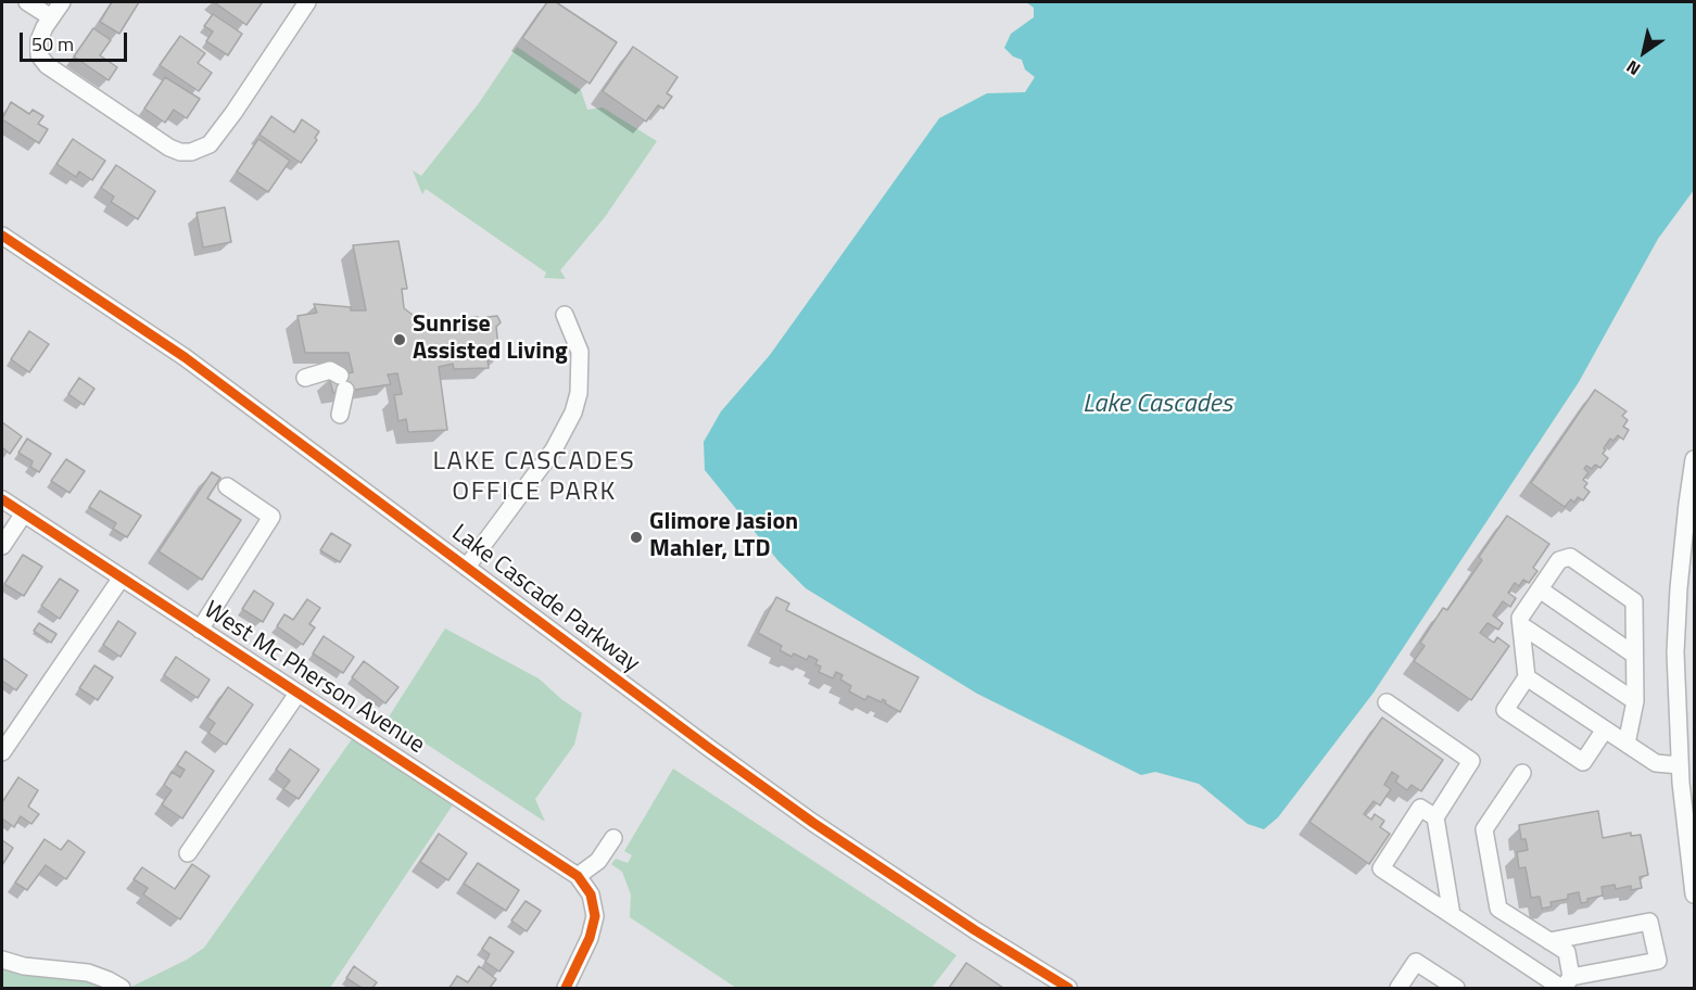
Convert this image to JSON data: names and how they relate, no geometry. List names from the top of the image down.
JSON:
{
  "streets": {
    "street": ["Lake Cascade Parkway", "West Mc Pherson Avenue"]
  },
  "districts": ["LAKE CASCADES OFFICE PARK"],
  "water": ["Lake Cascades"],
  "places": ["Sunrise Assisted Living", "Glimore Jasion Mahler, LTD"],
  "scale_bar": "50 m",
  "north": "bottom left"
}
